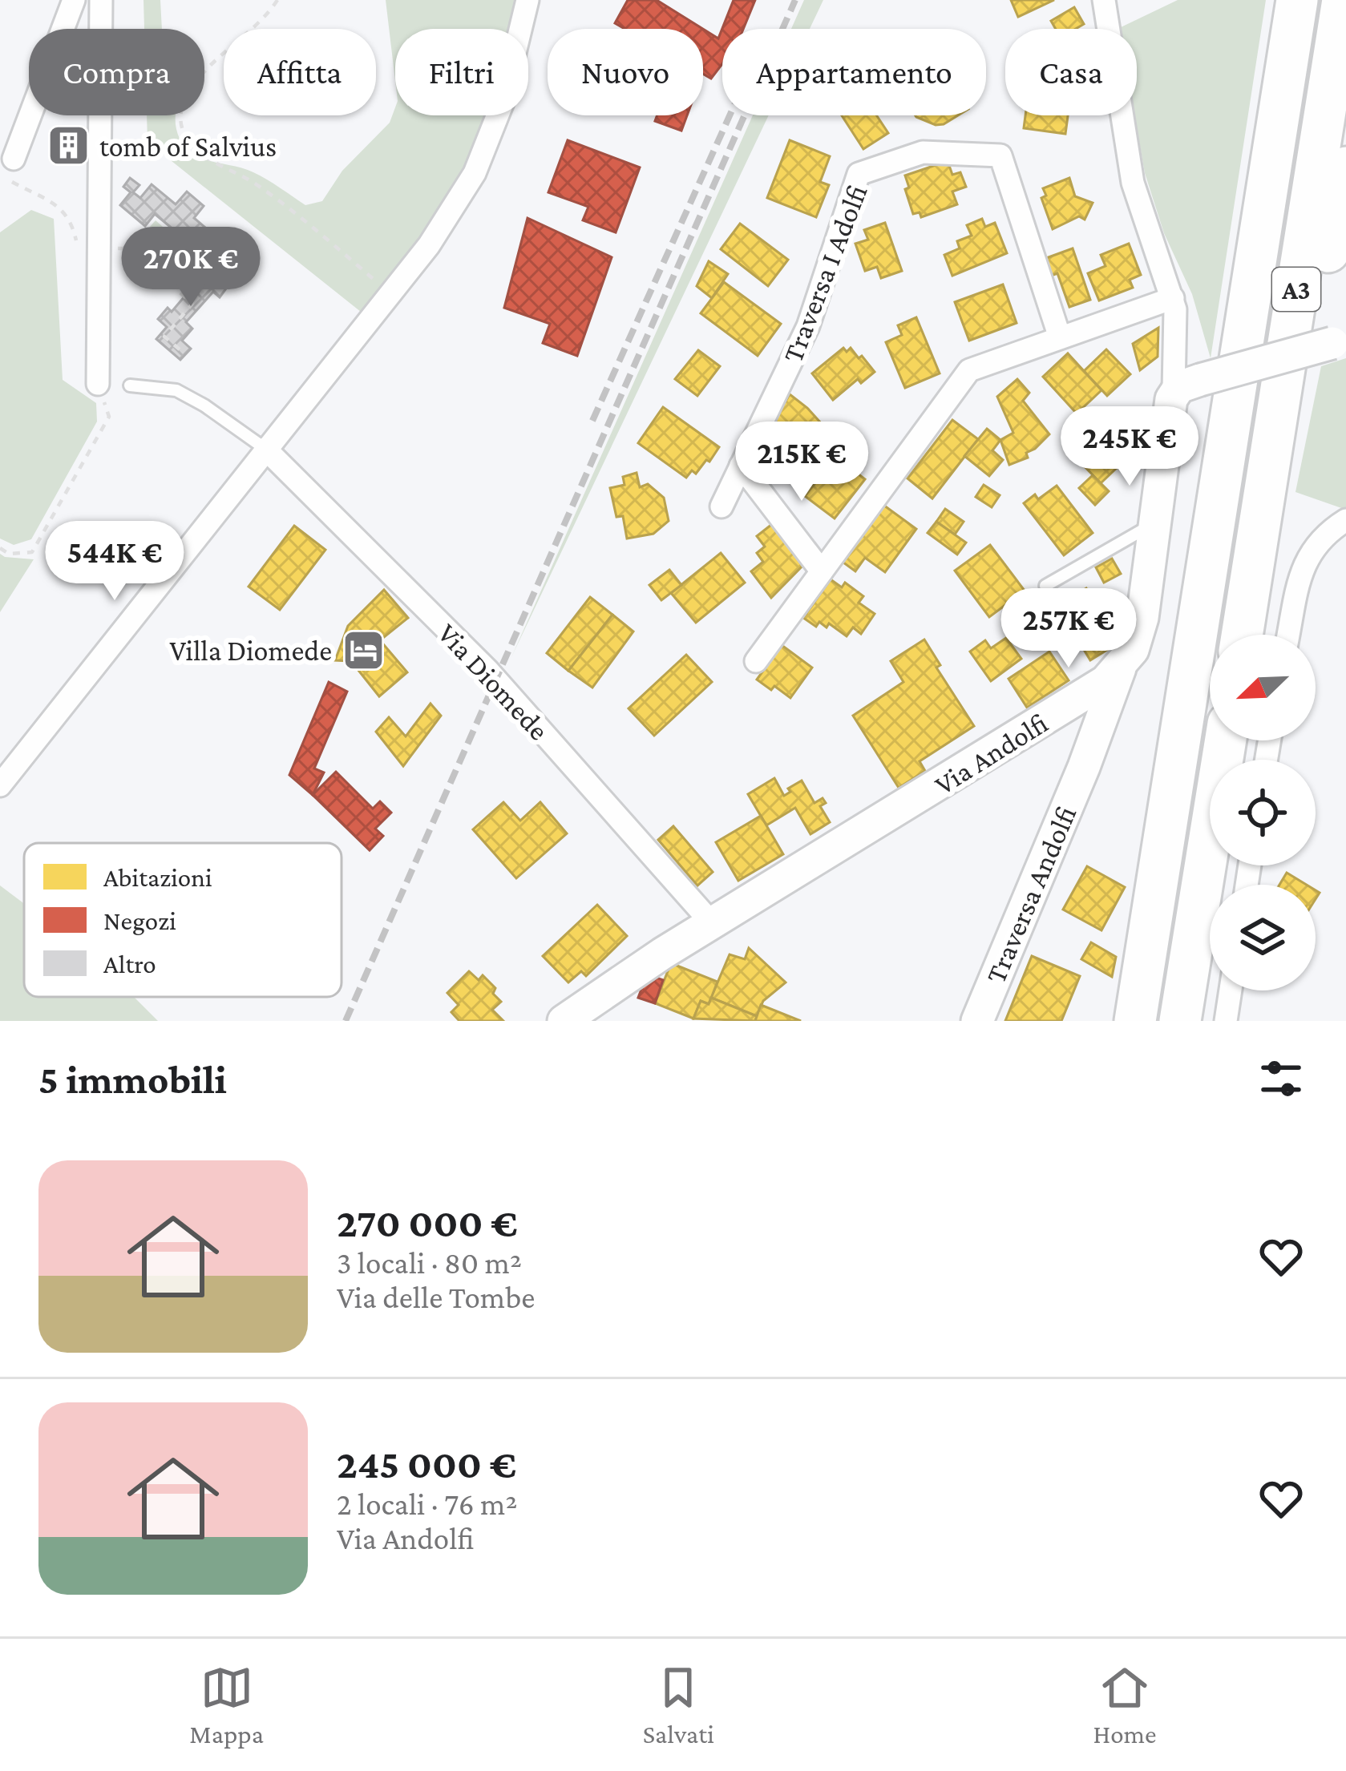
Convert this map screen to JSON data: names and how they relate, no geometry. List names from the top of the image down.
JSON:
{
  "streets": {
    "highway": ["A3"],
    "street": [
      "Traversa I Adolfi",
      "Via Diomede",
      "Via Andolfi",
      "Traversa Andolfi"
    ]
  },
  "crossings": [
    ["Via Diomede", "Via Andolfi"],
    ["Via Andolfi", "Traversa Andolfi"]
  ],
  "places": {
    "building": ["tomb of Salvius"],
    "hotel": ["Villa Diomede"]
  },
  "legend": ["Abitazioni", "Negozi", "Altro"],
  "north": "bottom left",
  "page": {
    "chip": [
      "Compra",
      "Affitta",
      "Filtri",
      "Nuovo",
      "Appartamento",
      "Casa"
    ],
    "price": [
      "270K €",
      "245K €",
      "215K €",
      "544K €",
      "257K €"
    ],
    "heading": "5 immobili",
    "list": [
      {
        "name": "270 000 €",
        "note": "3 locali · 80 m² · Via delle Tombe"
      },
      {
        "name": "245 000 €",
        "note": "2 locali · 76 m² · Via Andolfi"
      }
    ],
    "tabs": ["Mappa", "Salvati", "Home"]
  }
}
